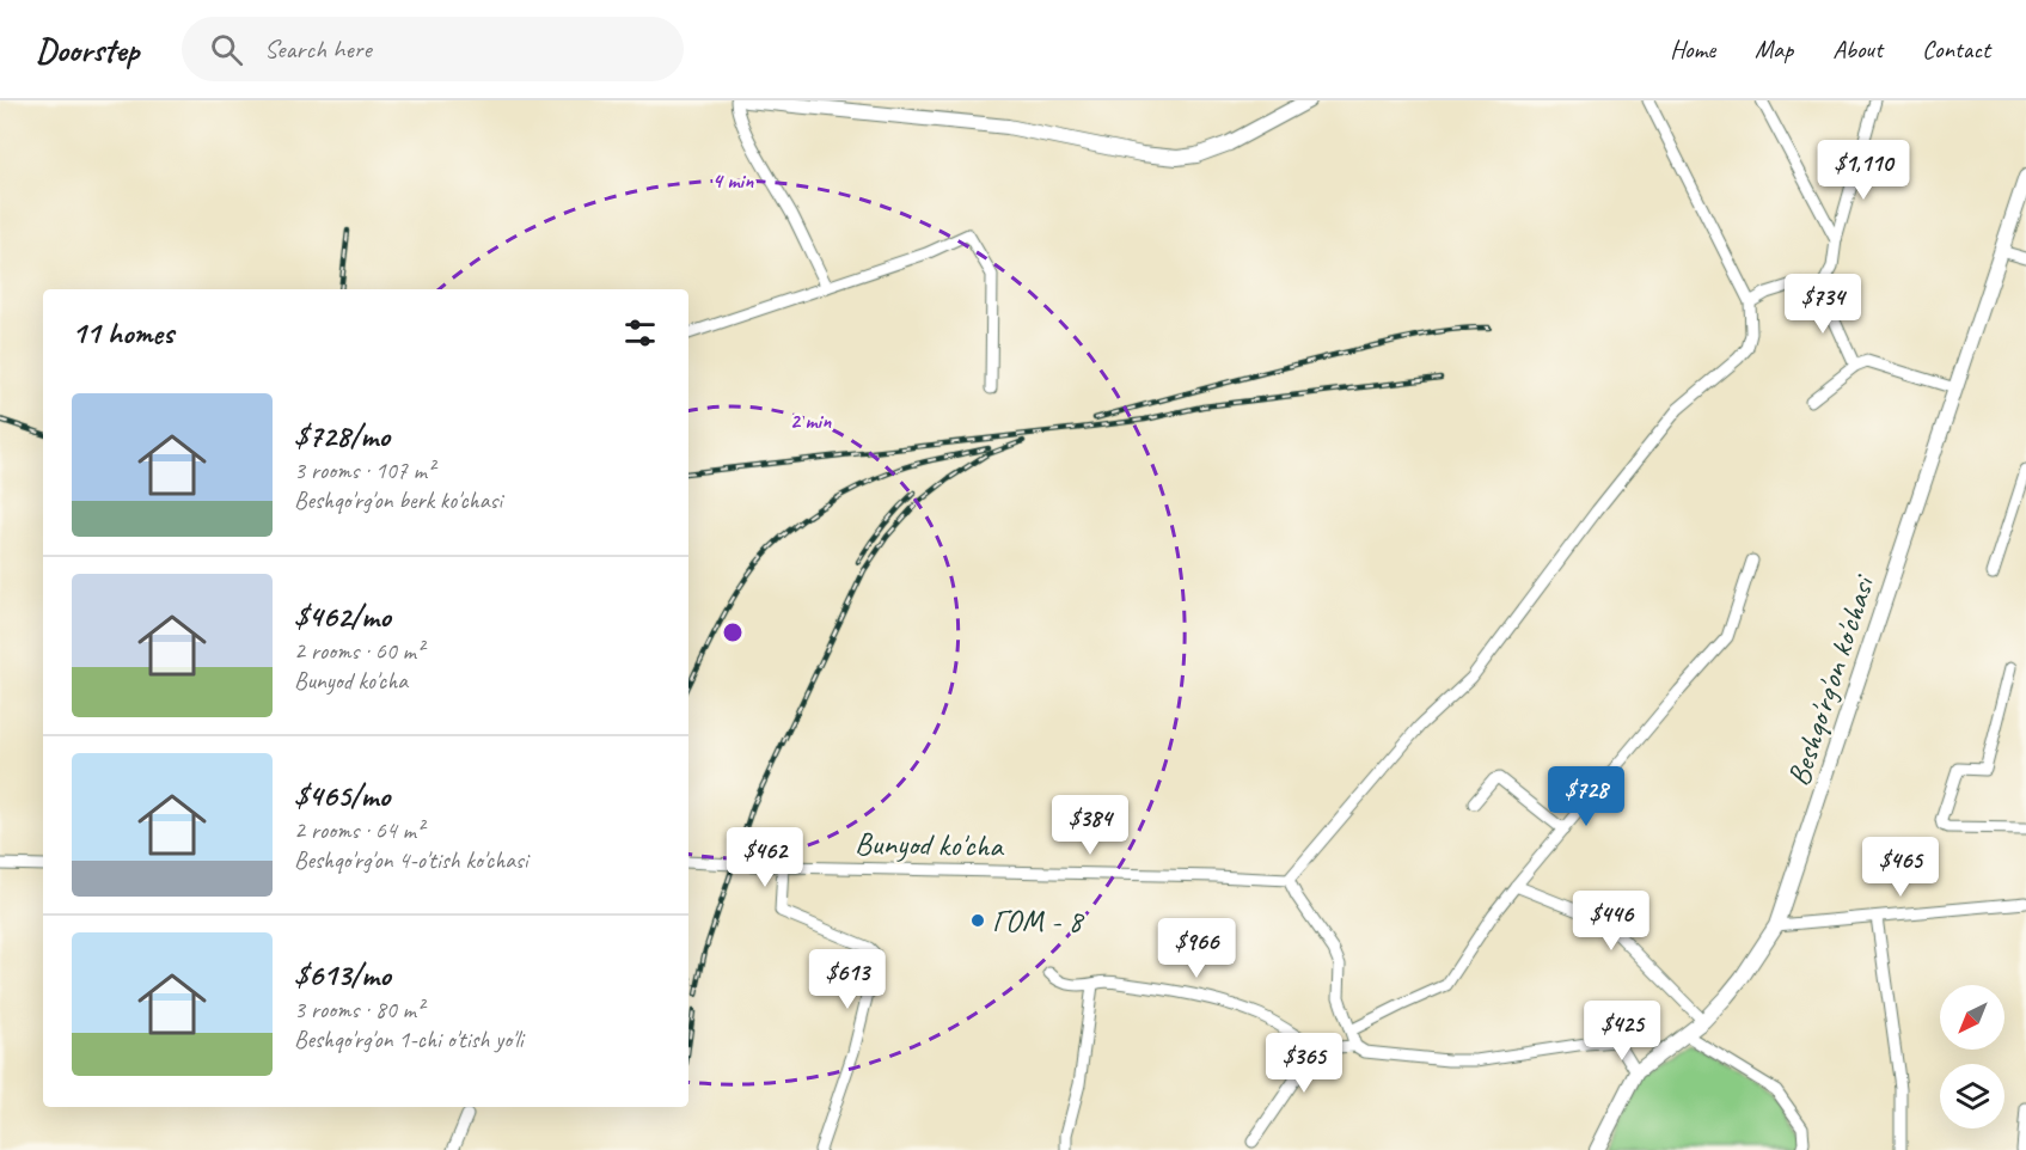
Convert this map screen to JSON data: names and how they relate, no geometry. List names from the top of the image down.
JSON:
{
  "streets": {
    "street": ["Beshqo'rg'on ko'chasi", "Bunyod ko'cha"]
  },
  "places": ["ГОМ - 8"],
  "north": "bottom left",
  "page": {
    "header": "Doorstep",
    "search": "Search here",
    "nav": [
      "Home",
      "Map",
      "About",
      "Contact"
    ],
    "price": [
      "$1,110",
      "$734",
      "$728",
      "$384",
      "$462",
      "$465",
      "$446",
      "$966",
      "$613",
      "$425",
      "$365"
    ],
    "heading": "11 homes",
    "list": [
      {
        "name": "$728/mo",
        "note": "3 rooms · 107 m² · Beshqo'rg'on berk ko'chasi"
      },
      {
        "name": "$462/mo",
        "note": "2 rooms · 60 m² · Bunyod ko'cha"
      },
      {
        "name": "$465/mo",
        "note": "2 rooms · 64 m² · Beshqo'rg'on 4-o'tish ko'chasi"
      },
      {
        "name": "$613/mo",
        "note": "3 rooms · 80 m² · Beshqo'rg'on 1-chi o'tish yo'li"
      }
    ]
  },
  "rings": ["4 min", "2 min"]
}
